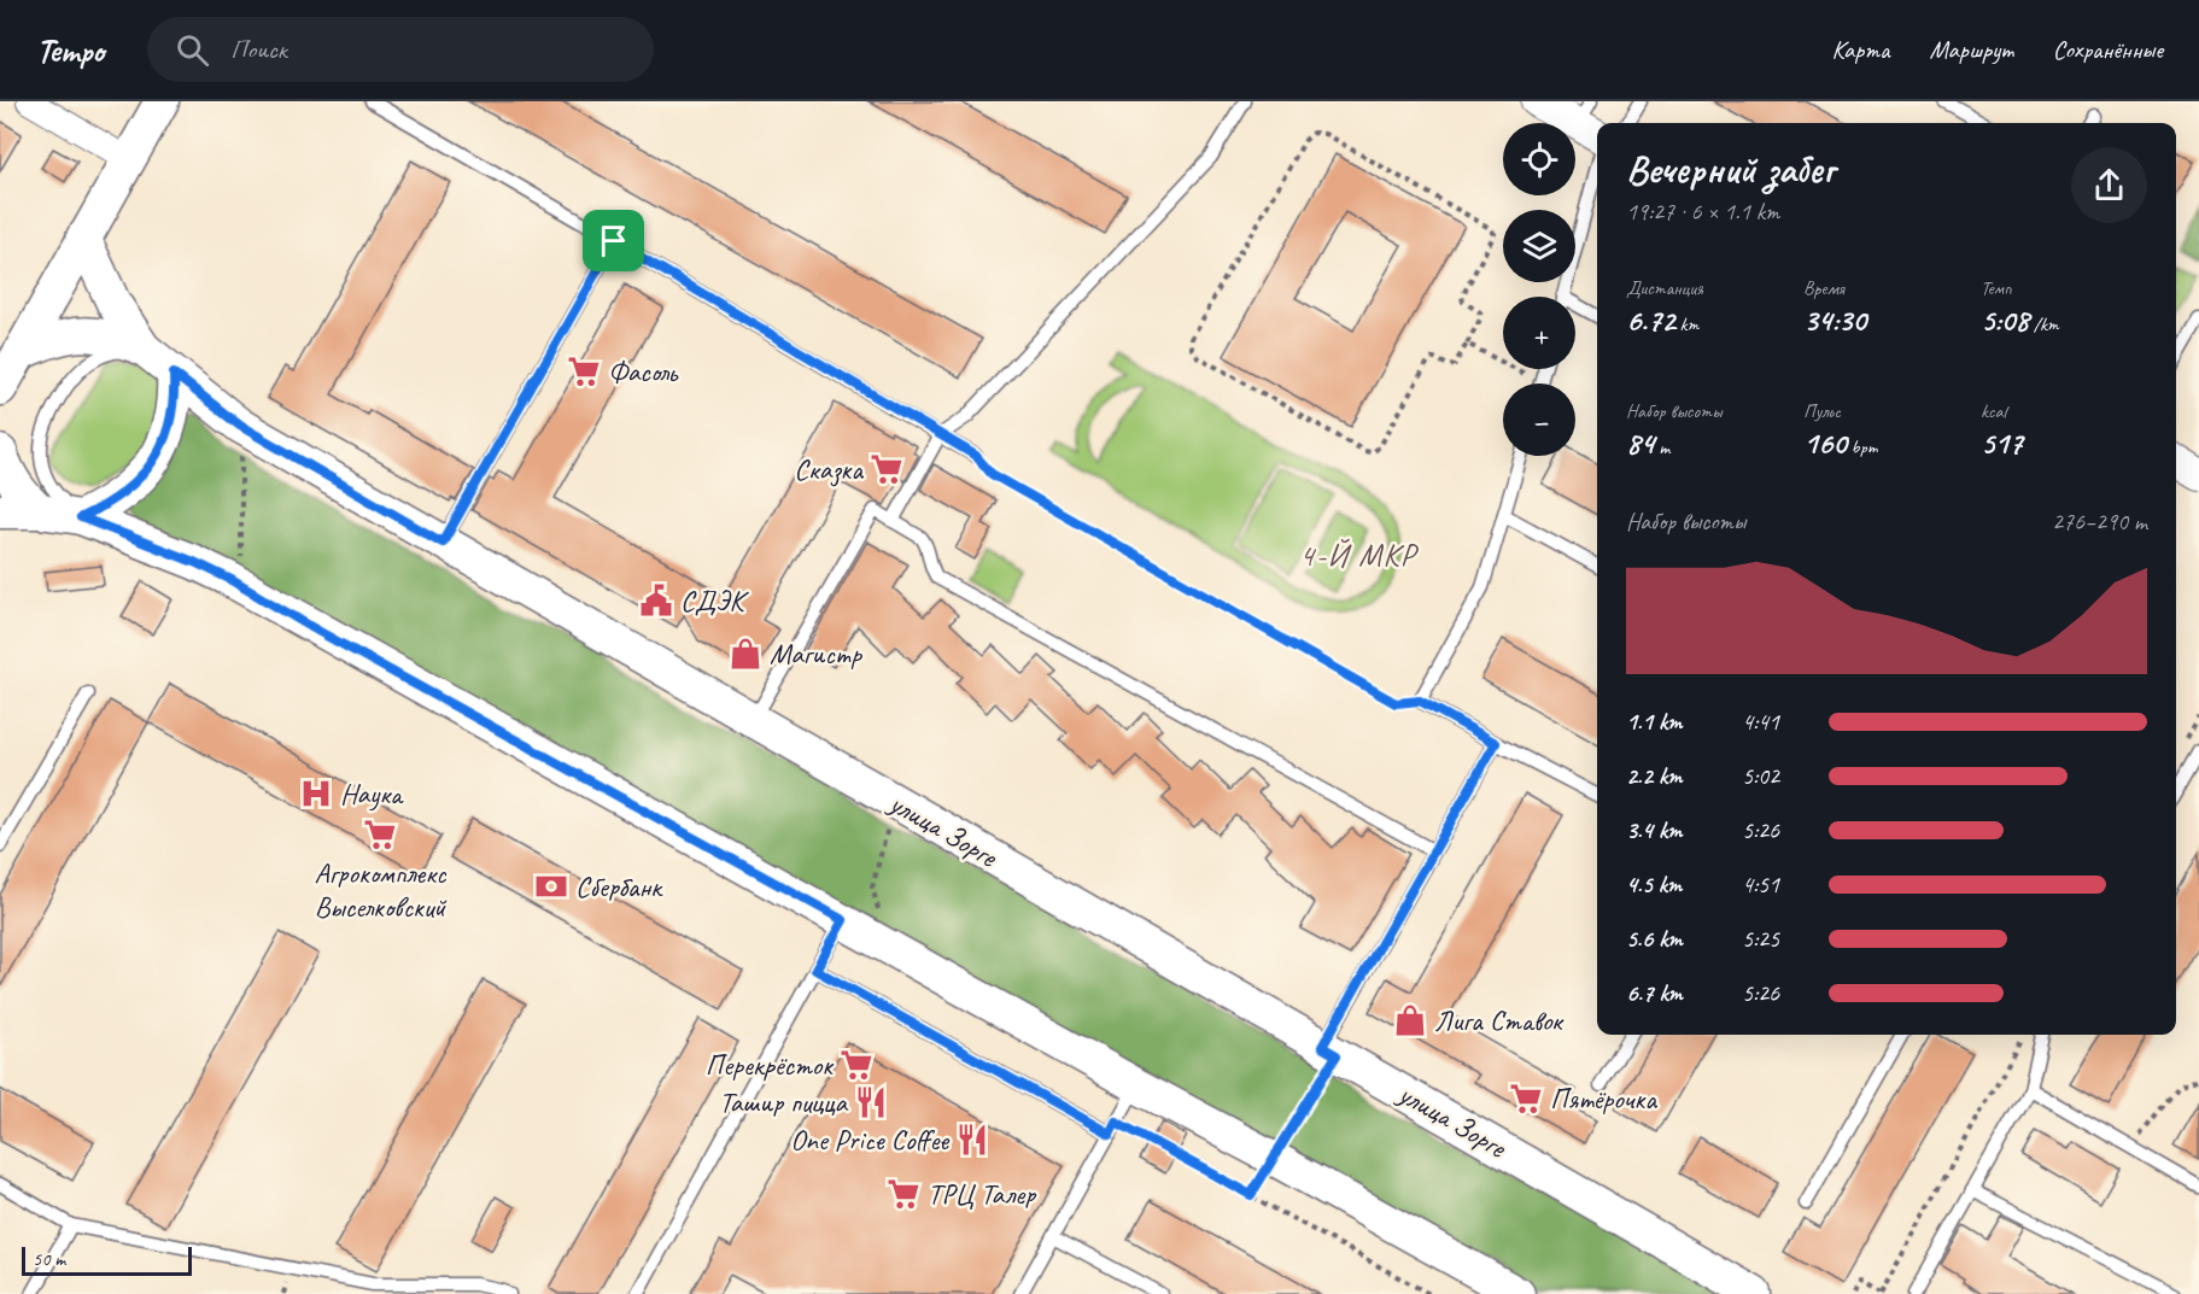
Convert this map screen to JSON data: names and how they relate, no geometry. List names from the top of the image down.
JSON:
{
  "streets": {
    "main road": ["улица Зорге"]
  },
  "districts": ["4-Й МКР"],
  "places": {
    "supermarket": [
      "Фасоль",
      "Сказка",
      "Агрокомплекс Выселковский",
      "Перекрёсток",
      "Пятёрочка",
      "ТРЦ Талер"
    ],
    "public building": ["СДЭК"],
    "shop": ["Магистр", "Лига Ставок"],
    "hospital": ["Наука"],
    "bank": ["Сбербанк"],
    "restaurant": ["Ташир пицца", "One Price Coffee"]
  },
  "scale_bar": "50 m",
  "page": {
    "header": "Tempo",
    "search": "Поиск",
    "nav": ["Карта", "Маршрут", "Сохранённые"],
    "map_buttons": ["+", "−"],
    "heading": ["Вечерний забег", "19:27 · 6 × 1.1 km"],
    "stats": [
      ["Дистанция", "6.72 km"],
      ["Время", "34:30"],
      ["Темп", "5:08 /km"],
      ["Набор высоты", "84 m"],
      ["Пульс", "160 bpm"],
      ["kcal", "517"]
    ],
    "chart": ["Набор высоты", "276–290 m"],
    "list": [
      {
        "name": "1.1 km",
        "note": "4:41"
      },
      {
        "name": "2.2 km",
        "note": "5:02"
      },
      {
        "name": "3.4 km",
        "note": "5:26"
      },
      {
        "name": "4.5 km",
        "note": "4:51"
      },
      {
        "name": "5.6 km",
        "note": "5:25"
      },
      {
        "name": "6.7 km",
        "note": "5:26"
      }
    ],
    "scale": "50 m"
  }
}
